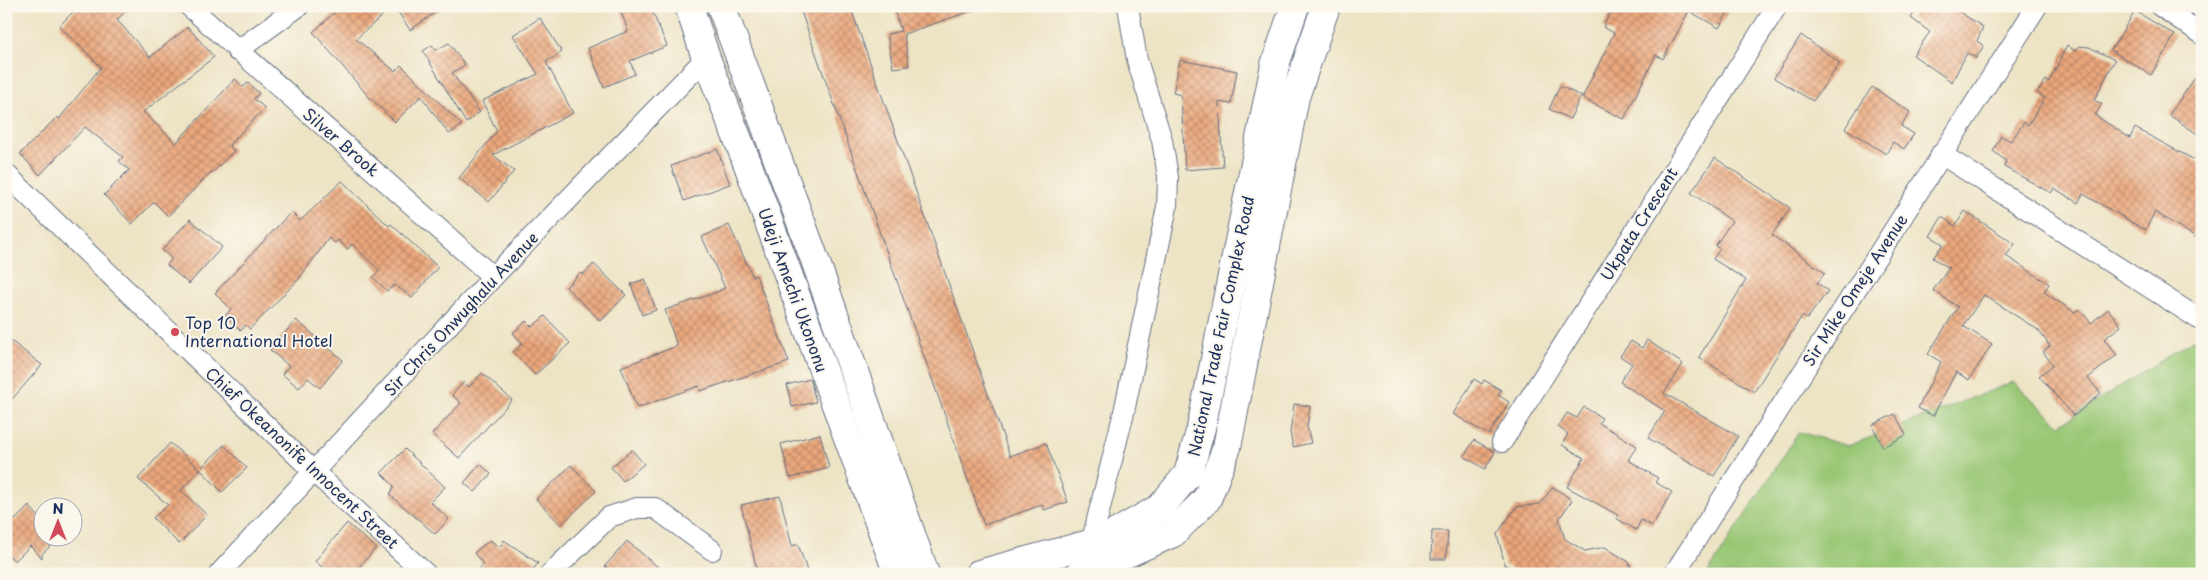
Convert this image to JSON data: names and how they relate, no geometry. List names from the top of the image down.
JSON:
{
  "streets": {
    "main road": ["Udeji Amechi Ukononu", "National Trade Fair Complex Road"],
    "street": [
      "Silver Brook",
      "Ukpata Crescent",
      "Sir Mike Omeje Avenue",
      "Sir Chris Onwughalu Avenue",
      "Chief Okeanonife Innocent Street"
    ]
  },
  "crossings": [
    ["Silver Brook", "Sir Chris Onwughalu Avenue"],
    ["Udeji Amechi Ukononu", "Sir Chris Onwughalu Avenue"],
    ["Sir Chris Onwughalu Avenue", "Chief Okeanonife Innocent Street"]
  ],
  "places": ["Top 10 International Hotel"],
  "north": "top"
}
